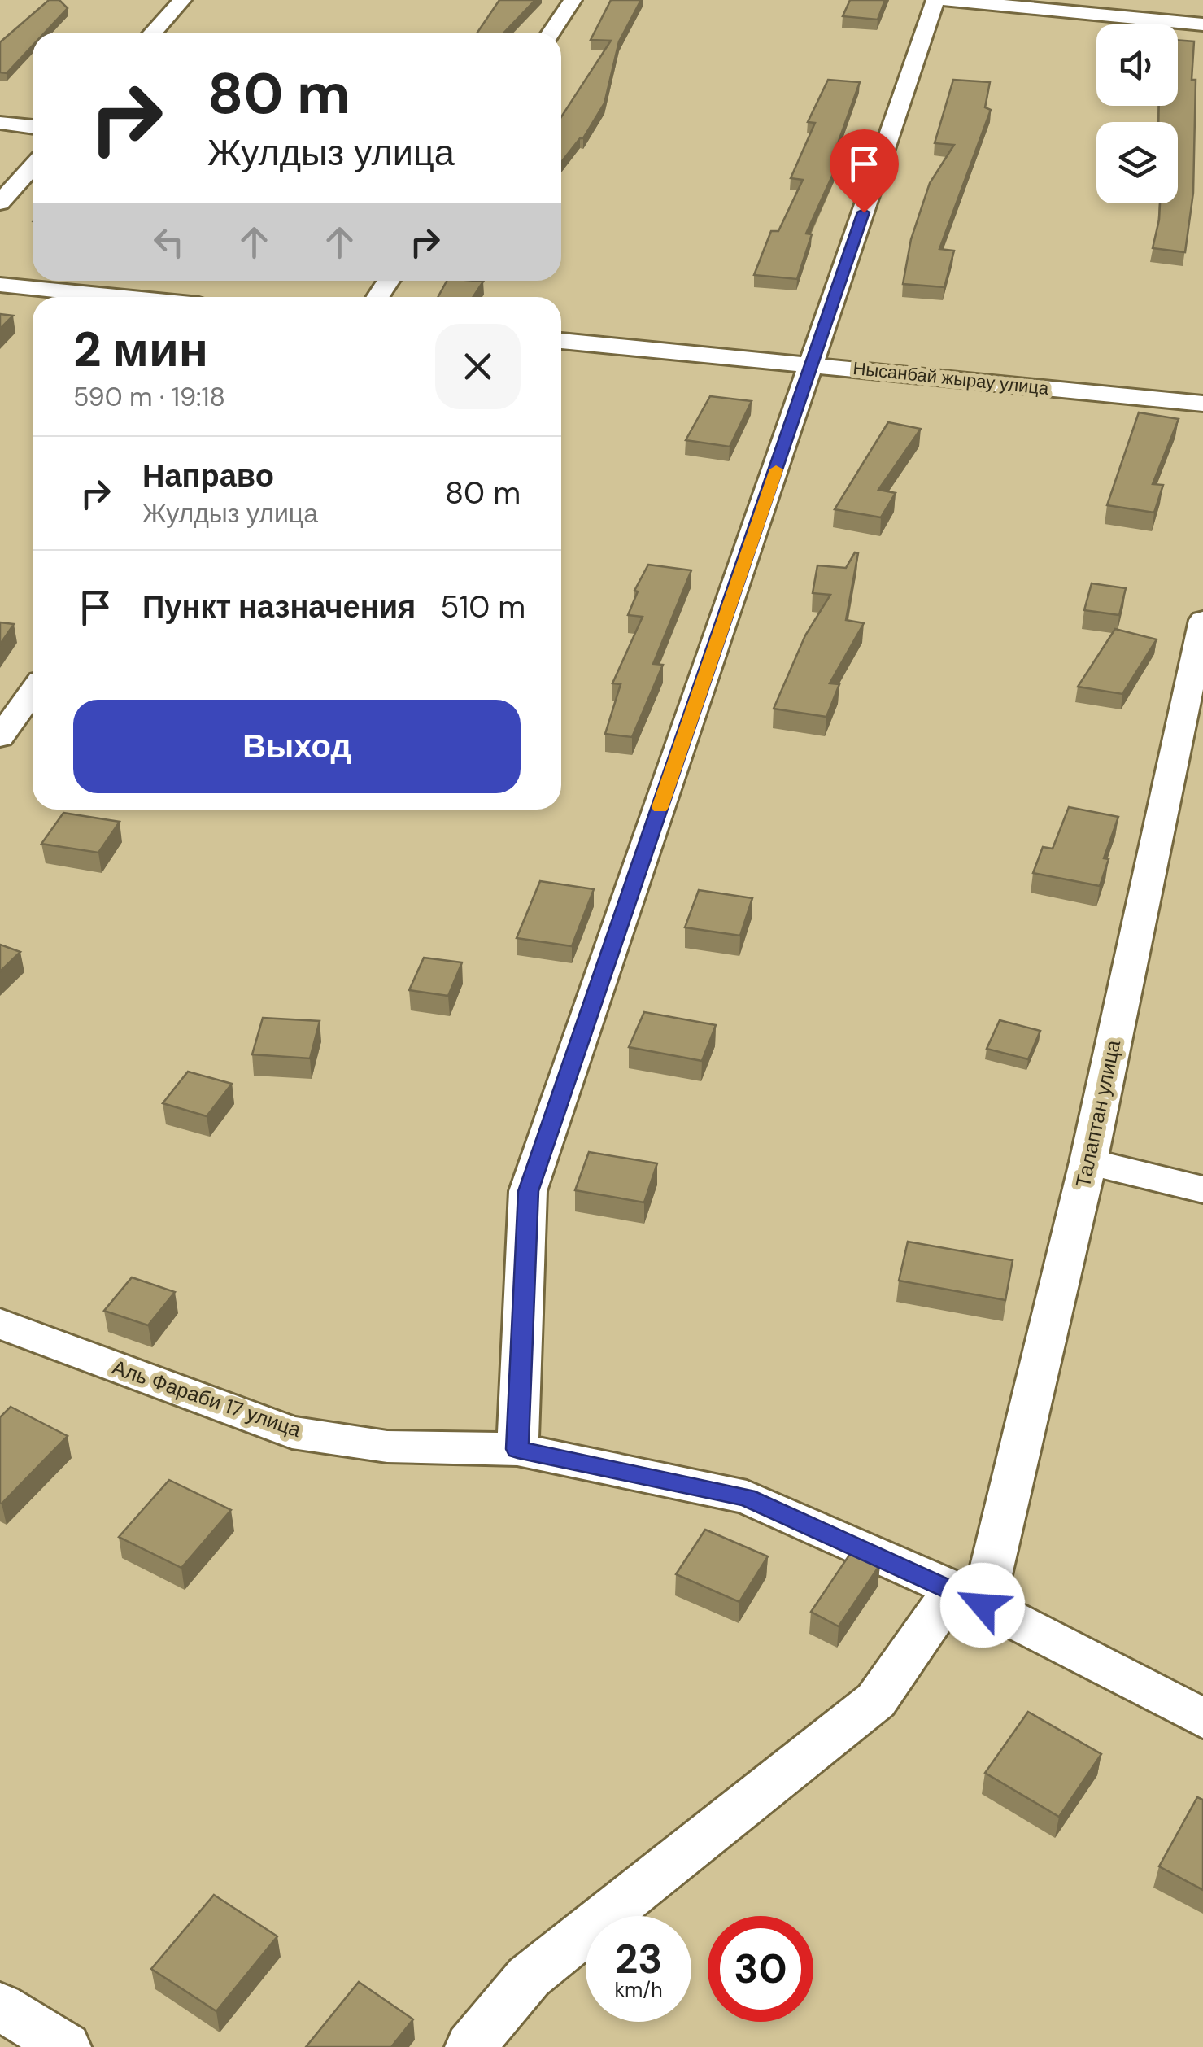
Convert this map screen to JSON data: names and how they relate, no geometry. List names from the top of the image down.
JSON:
{
  "streets": {
    "street": ["Нысанбай жырау улица", "Талаптан улица", "Аль Фараби 17 улица"]
  },
  "crossings": [
    ["Талаптан улица", "Аль Фараби 17 улица"]
  ],
  "page": {
    "turn": ["80 m", "Жулдыз улица"],
    "heading": ["2 мин", "590 m · 19:18"],
    "list": [
      {
        "name": "Направо",
        "note": "Жулдыз улица",
        "value": "80 m"
      },
      {
        "name": "Пункт назначения",
        "value": "510 m"
      }
    ],
    "buttons": "Выход",
    "speed": "23 km/h",
    "limit": "30"
  }
}
